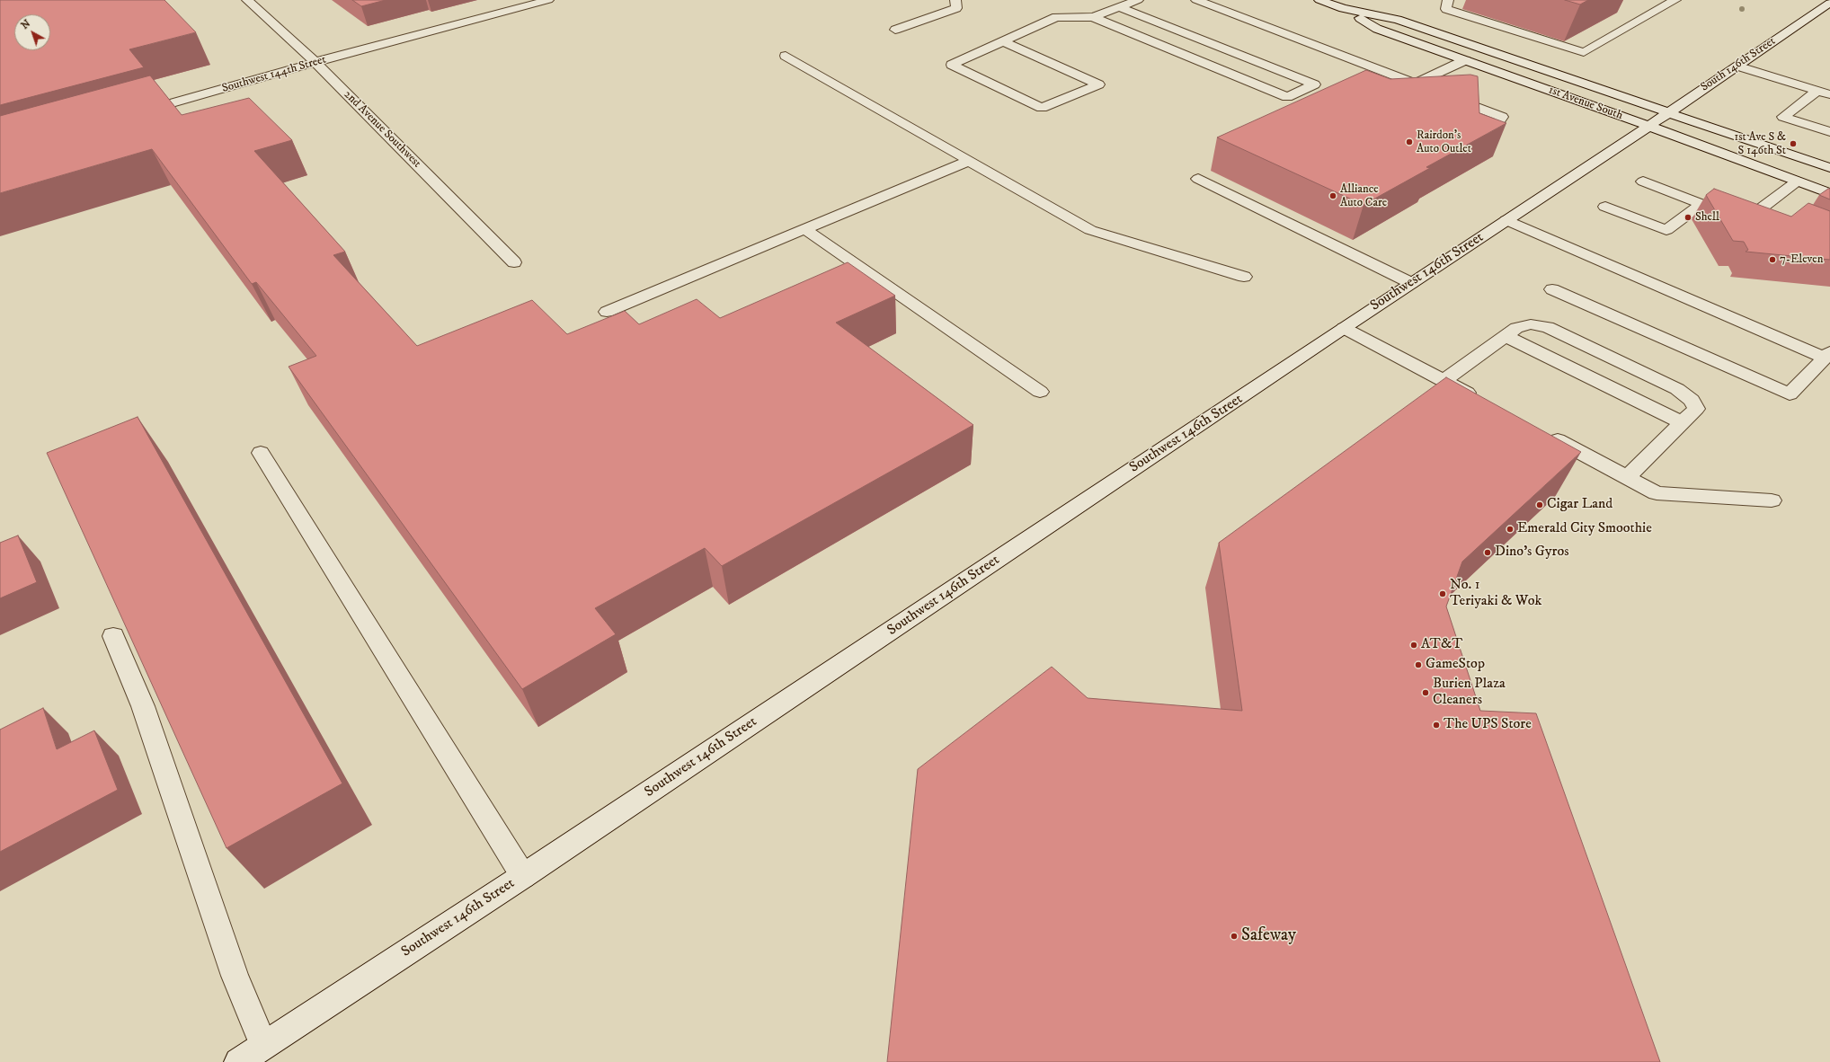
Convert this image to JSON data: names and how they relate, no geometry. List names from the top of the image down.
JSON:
{
  "streets": {
    "street": [
      "South 146th Street",
      "Southwest 144th Street",
      "1st Avenue South",
      "2nd Avenue Southwest",
      "Southwest 146th Street"
    ]
  },
  "crossings": [
    ["South 146th Street", "1st Avenue South"],
    ["South 146th Street", "Southwest 146th Street"],
    ["Southwest 144th Street", "2nd Avenue Southwest"],
    ["1st Avenue South", "Southwest 146th Street"]
  ],
  "places": [
    "Rairdon’s Auto Outlet",
    "1st Ave S & S 146th St",
    "Alliance Auto Care",
    "Shell",
    "7-Eleven",
    "Cigar Land",
    "Emerald City Smoothie",
    "Dino's Gyros",
    "No. 1 Teriyaki & Wok",
    "AT&T",
    "GameStop",
    "Burien Plaza Cleaners",
    "The UPS Store",
    "Safeway"
  ],
  "north": "top left"
}
